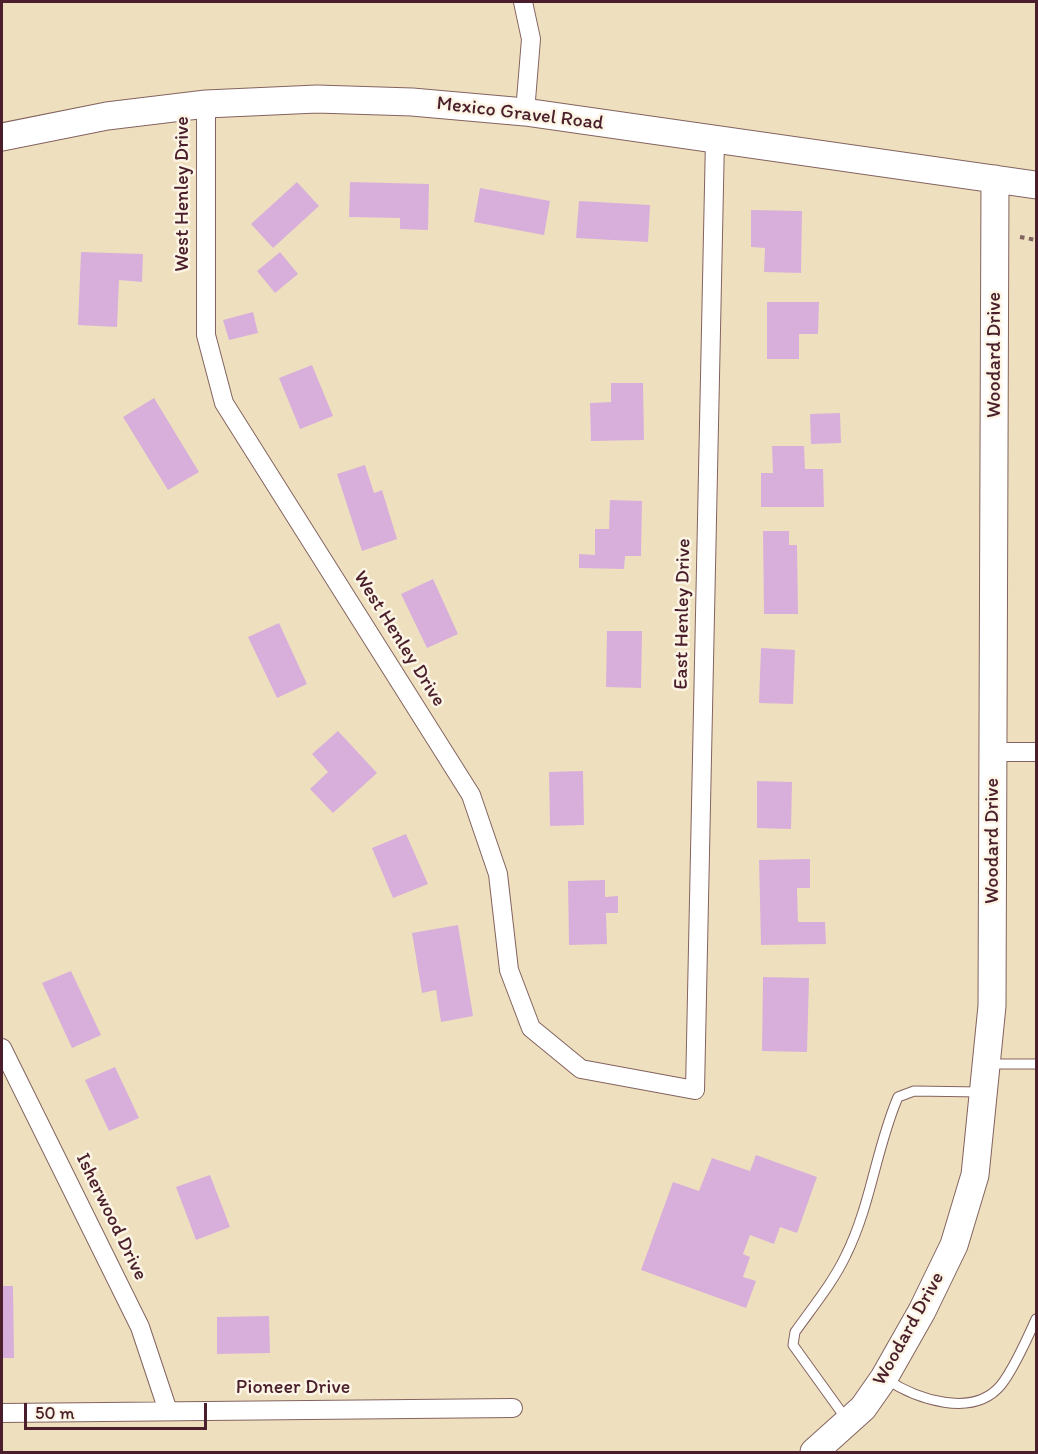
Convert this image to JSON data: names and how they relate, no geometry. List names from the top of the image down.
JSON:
{
  "streets": {
    "street": [
      "Mexico Gravel Road",
      "West Henley Drive",
      "Woodard Drive",
      "East Henley Drive",
      "Isherwood Drive",
      "Pioneer Drive"
    ]
  },
  "crossings": [
    ["Mexico Gravel Road", "West Henley Drive"],
    ["Mexico Gravel Road", "Woodard Drive"],
    ["Mexico Gravel Road", "East Henley Drive"],
    ["West Henley Drive", "East Henley Drive"],
    ["Isherwood Drive", "Pioneer Drive"]
  ],
  "scale_bar": "50 m"
}
